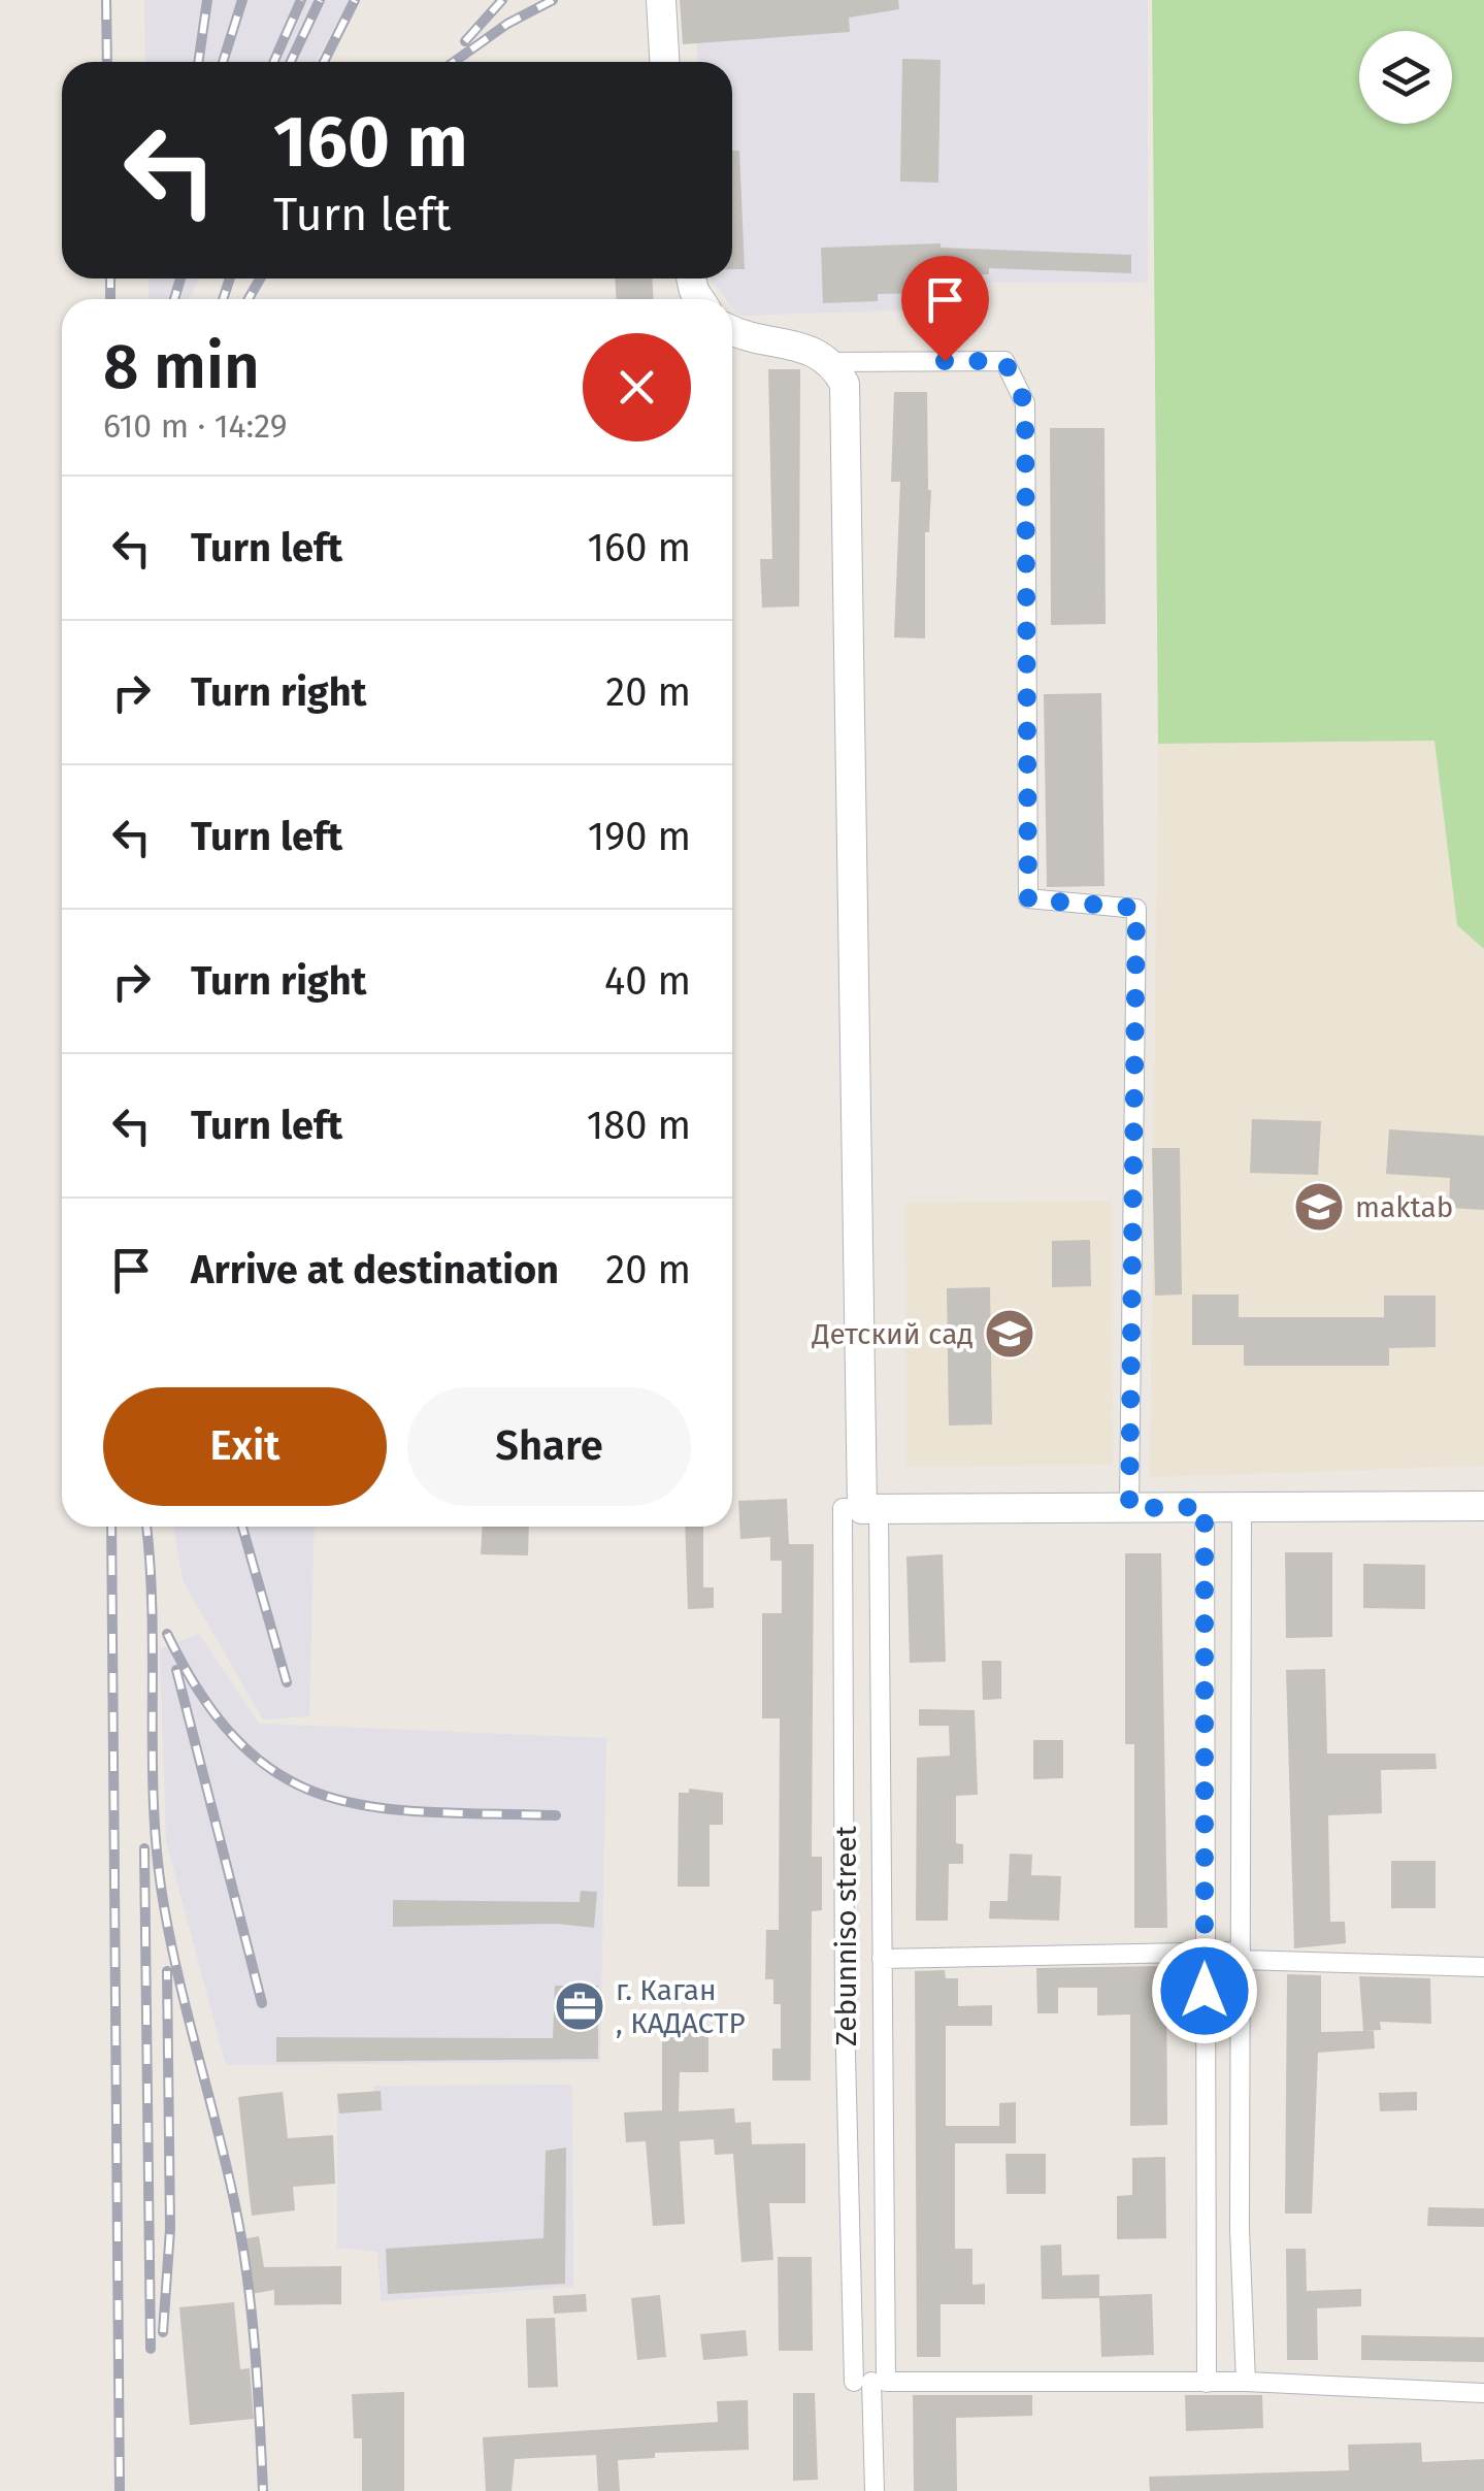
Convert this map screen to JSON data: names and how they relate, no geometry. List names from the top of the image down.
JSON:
{
  "streets": {
    "street": ["Zebunniso street"]
  },
  "places": {
    "school or university": ["maktab", "Детский сад"],
    "office": ["г. Каган , КАДАСТР"]
  },
  "page": {
    "turn": ["160 m", "Turn left"],
    "heading": ["8 min", "610 m · 14:29"],
    "list": [
      {
        "name": "Turn left",
        "value": "160 m"
      },
      {
        "name": "Turn right",
        "value": "20 m"
      },
      {
        "name": "Turn left",
        "value": "190 m"
      },
      {
        "name": "Turn right",
        "value": "40 m"
      },
      {
        "name": "Turn left",
        "value": "180 m"
      },
      {
        "name": "Arrive at destination",
        "value": "20 m"
      }
    ],
    "buttons": ["Exit", "Share"]
  }
}
